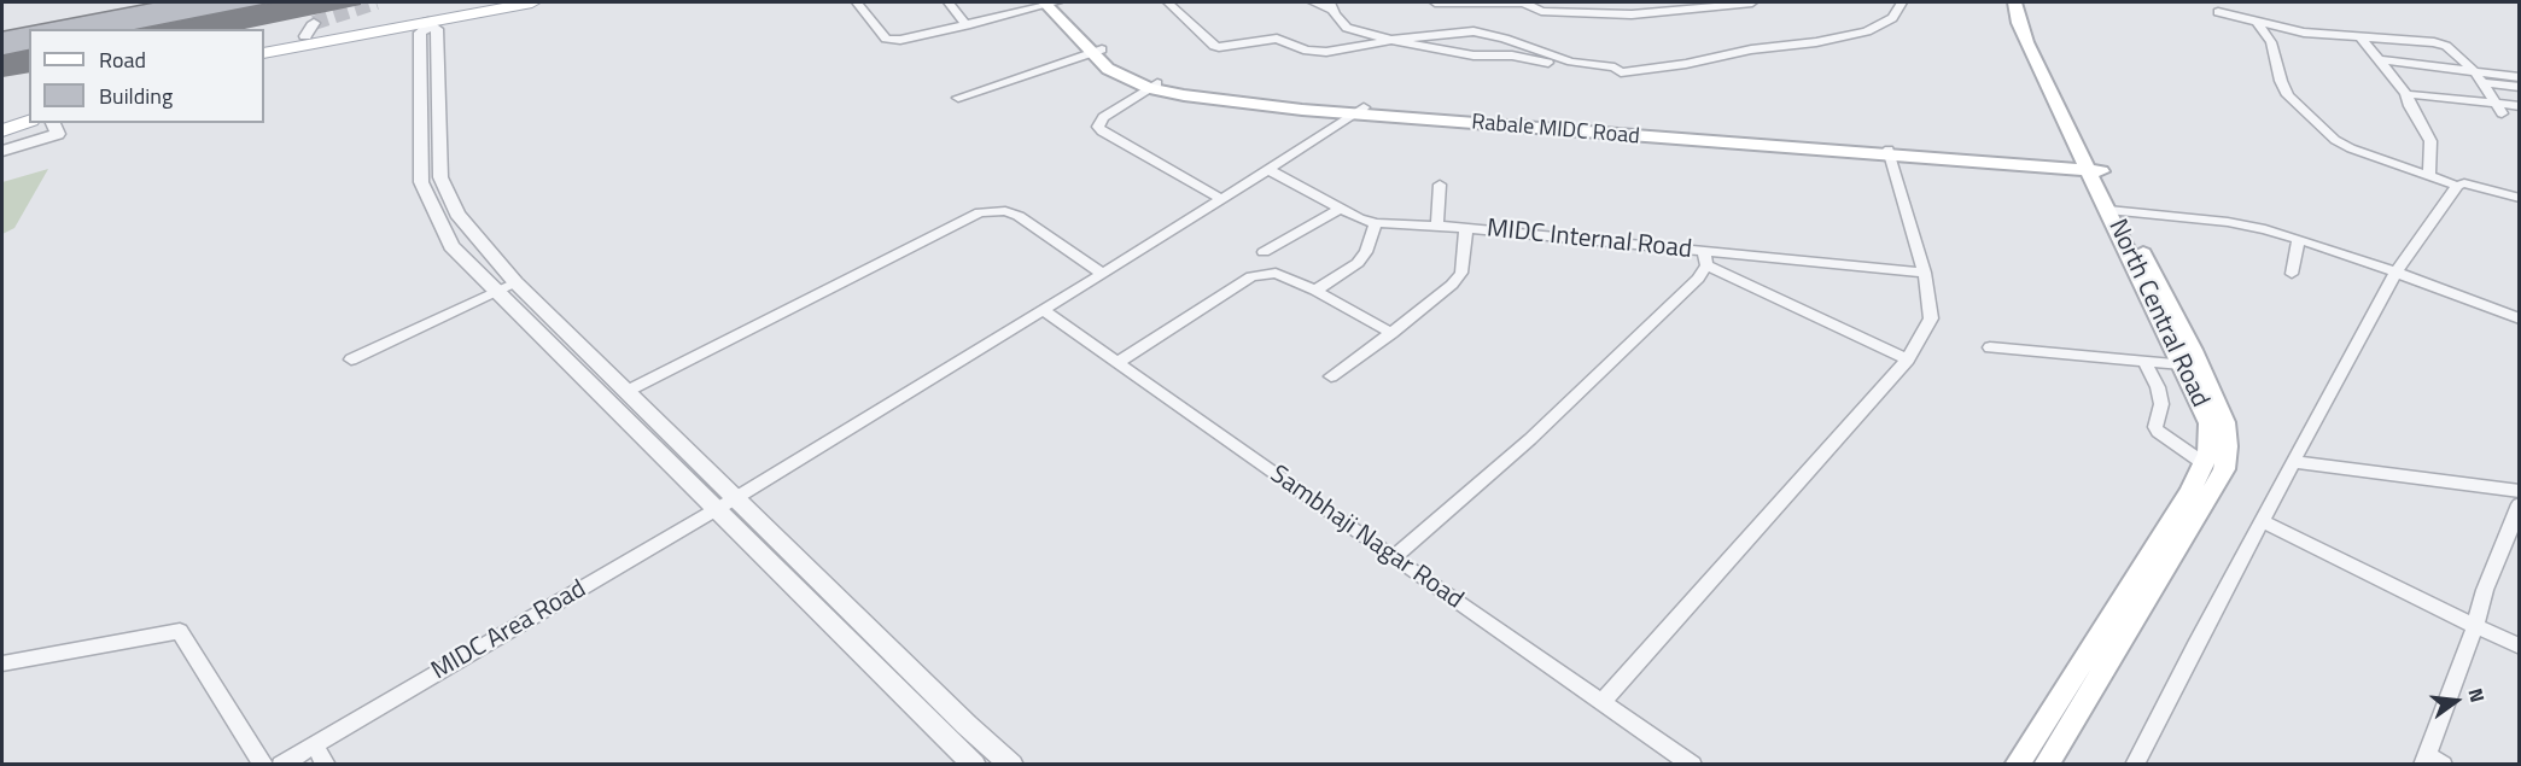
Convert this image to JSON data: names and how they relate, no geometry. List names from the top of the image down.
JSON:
{
  "streets": {
    "main road": ["Rabale MIDC Road", "North Central Road"],
    "street": ["MIDC Internal Road", "Sambhaji Nagar Road", "MIDC Area Road"]
  },
  "crossings": [
    ["Rabale MIDC Road", "North Central Road"],
    ["Rabale MIDC Road", "MIDC Area Road"],
    ["MIDC Internal Road", "MIDC Area Road"],
    ["Sambhaji Nagar Road", "MIDC Area Road"]
  ],
  "legend": ["Road", "Building"],
  "north": "right"
}
